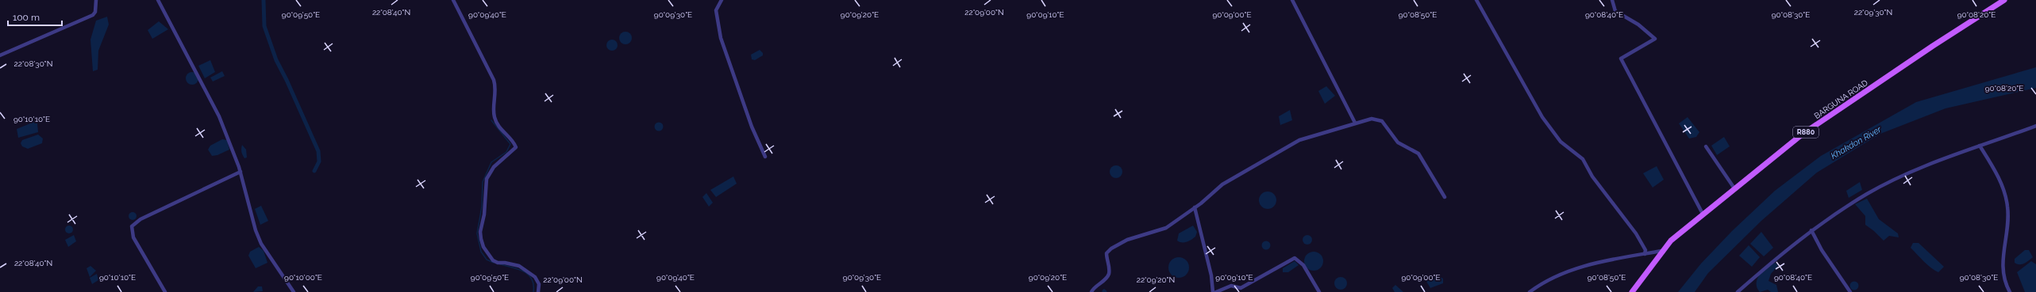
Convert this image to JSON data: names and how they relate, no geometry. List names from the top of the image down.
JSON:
{
  "streets": {
    "main road": ["BARGUNA ROAD", "R880"]
  },
  "water": ["Khakdon River"],
  "scale_bar": "100 m",
  "coordinates": [
    "22°08'40\"N",
    "22°09'00\"N",
    "22°09'30\"N",
    "90°08'20\"E",
    "90°09'50\"E",
    "90°09'30\"E",
    "90°09'20\"E",
    "90°09'00\"E",
    "90°08'30\"E",
    "90°09'40\"E",
    "90°09'10\"E",
    "90°08'50\"E",
    "90°08'40\"E",
    "22°08'30\"N",
    "90°10'10\"E",
    "90°10'00\"E",
    "22°09'20\"N"
  ]
}
